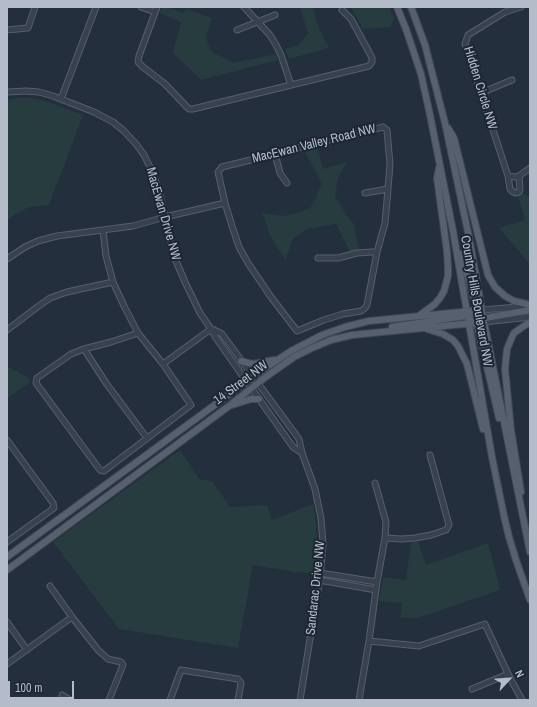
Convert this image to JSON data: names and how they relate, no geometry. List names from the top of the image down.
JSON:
{
  "streets": {
    "main road": ["Country Hills Boulevard NW", "14 Street NW"],
    "street": [
      "Hidden Circle NW",
      "MacEwan Valley Road NW",
      "MacEwan Drive NW",
      "Sandarac Drive NW"
    ]
  },
  "crossings": [
    ["MacEwan Drive NW", "14 Street NW"],
    ["MacEwan Drive NW", "Sandarac Drive NW"],
    ["Country Hills Boulevard NW", "14 Street NW"],
    ["14 Street NW", "Sandarac Drive NW"]
  ],
  "scale_bar": "100 m",
  "north": "top right"
}
